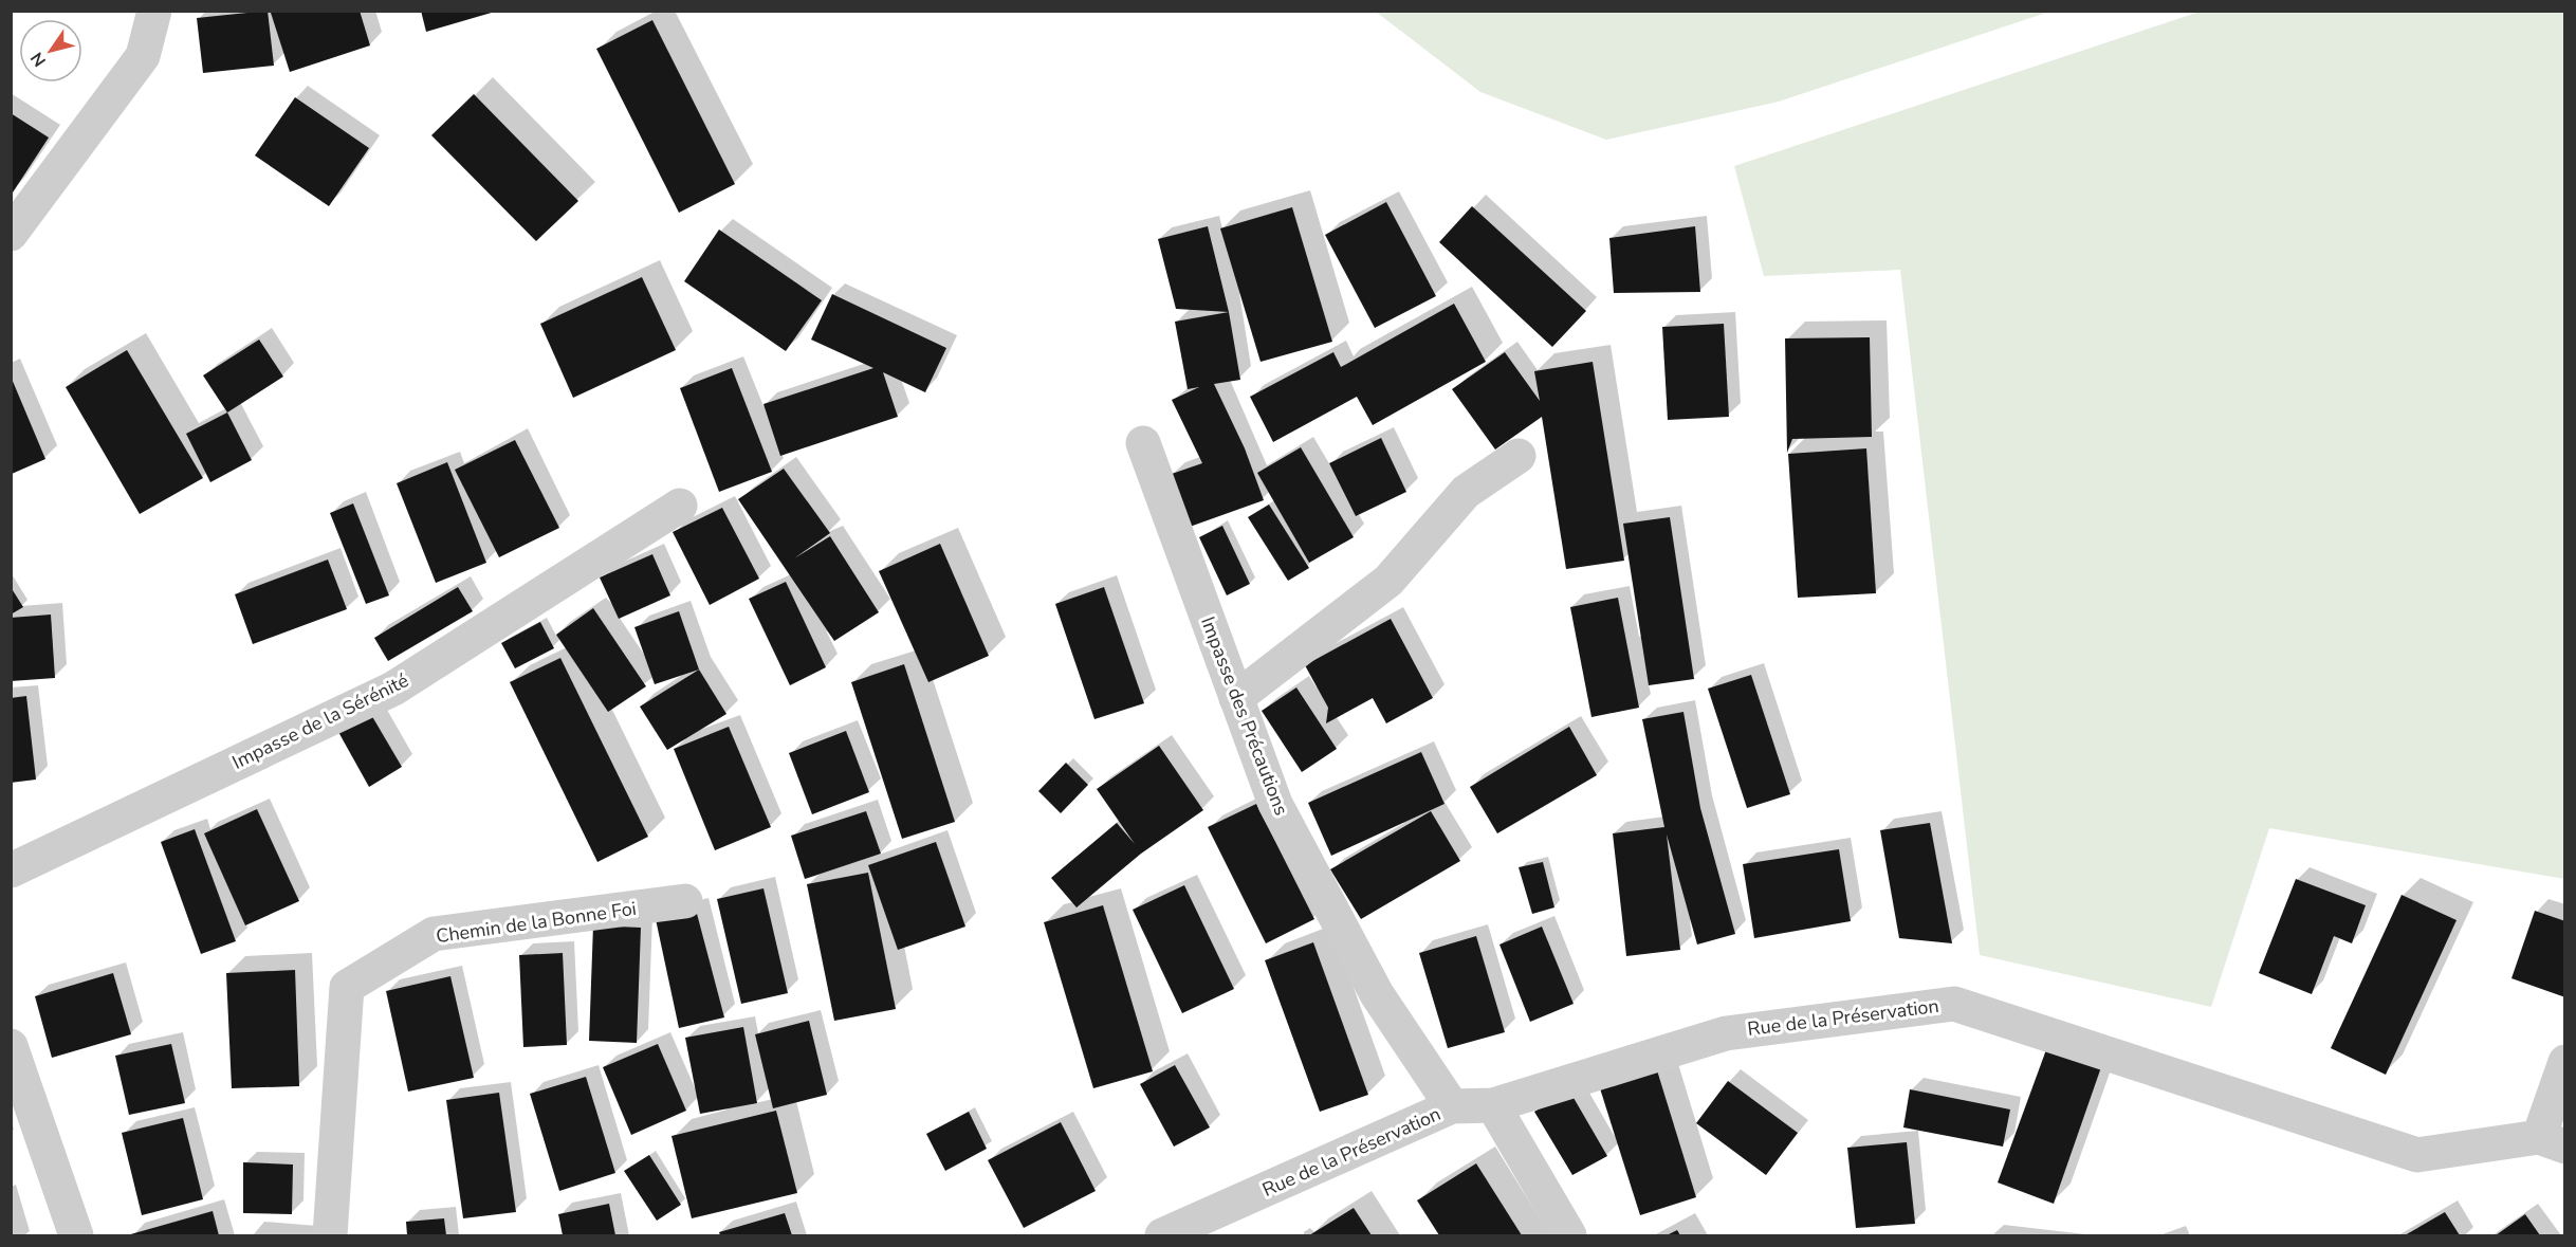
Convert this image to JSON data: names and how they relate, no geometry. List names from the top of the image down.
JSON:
{
  "streets": {
    "street": [
      "Impasse des Précautions",
      "Impasse de la Sérénité",
      "Chemin de la Bonne Foi",
      "Rue de la Préservation"
    ]
  },
  "crossings": [
    ["Impasse des Précautions", "Rue de la Préservation"]
  ],
  "north": "bottom left"
}
